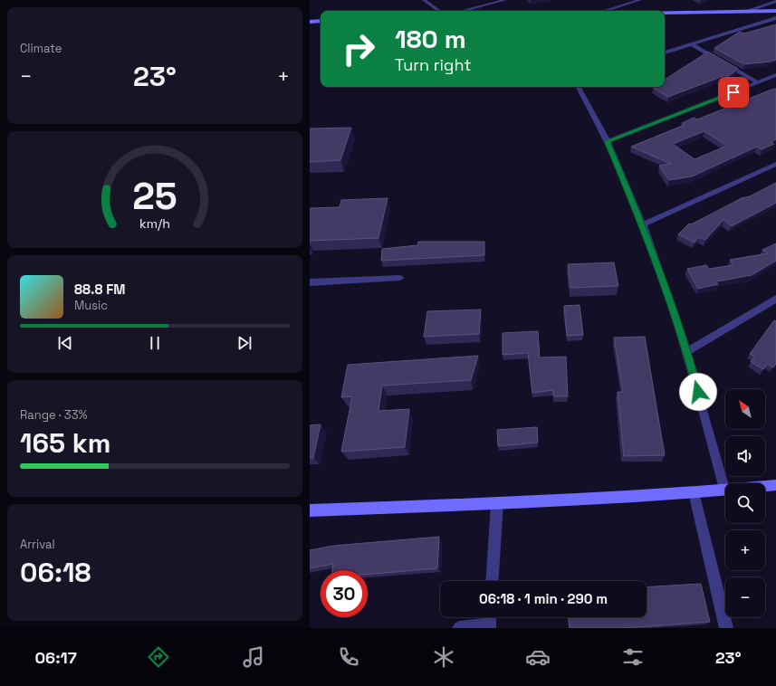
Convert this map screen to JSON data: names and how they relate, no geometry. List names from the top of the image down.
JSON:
{
  "north": "top left",
  "page": {
    "tile": [
      "Climate",
      ["Range · 33%", "165 km"],
      ["Arrival", "06:18"]
    ],
    "turn": ["180 m", "Turn right"],
    "heat": ["−", "23°", "+"],
    "song": ["88.8 FM", "Music"],
    "map_buttons": ["+", "−"],
    "limit": "30",
    "trip": "06:18 · 1 min · 290 m",
    "tabs": ["06:17", "23°"],
    "gauge": ["25", "km/h"]
  }
}
